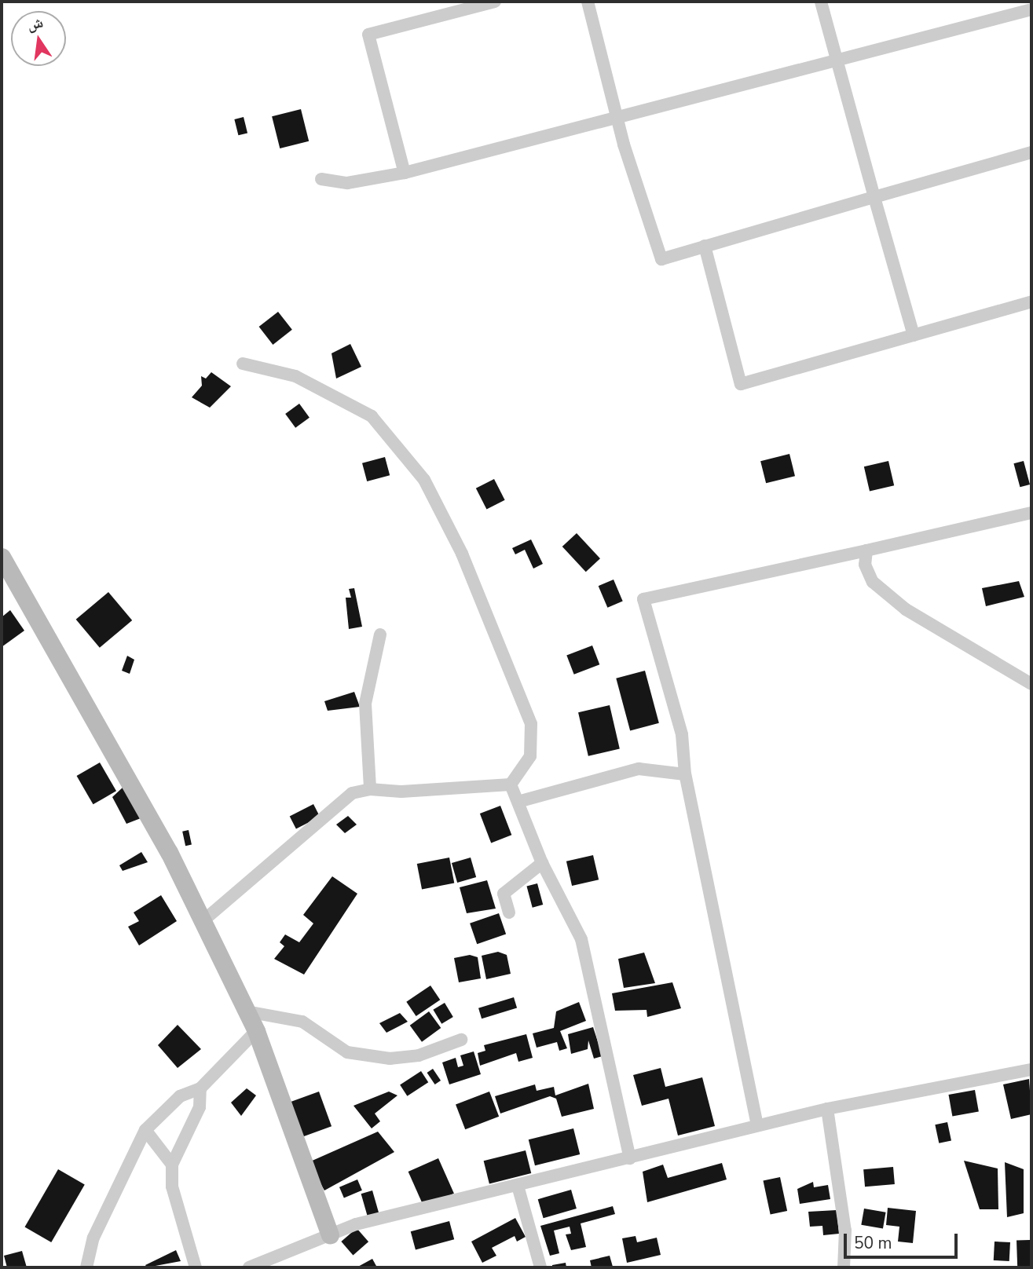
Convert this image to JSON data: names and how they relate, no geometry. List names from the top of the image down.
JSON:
{
  "scale_bar": "50 m",
  "north": "top"
}
